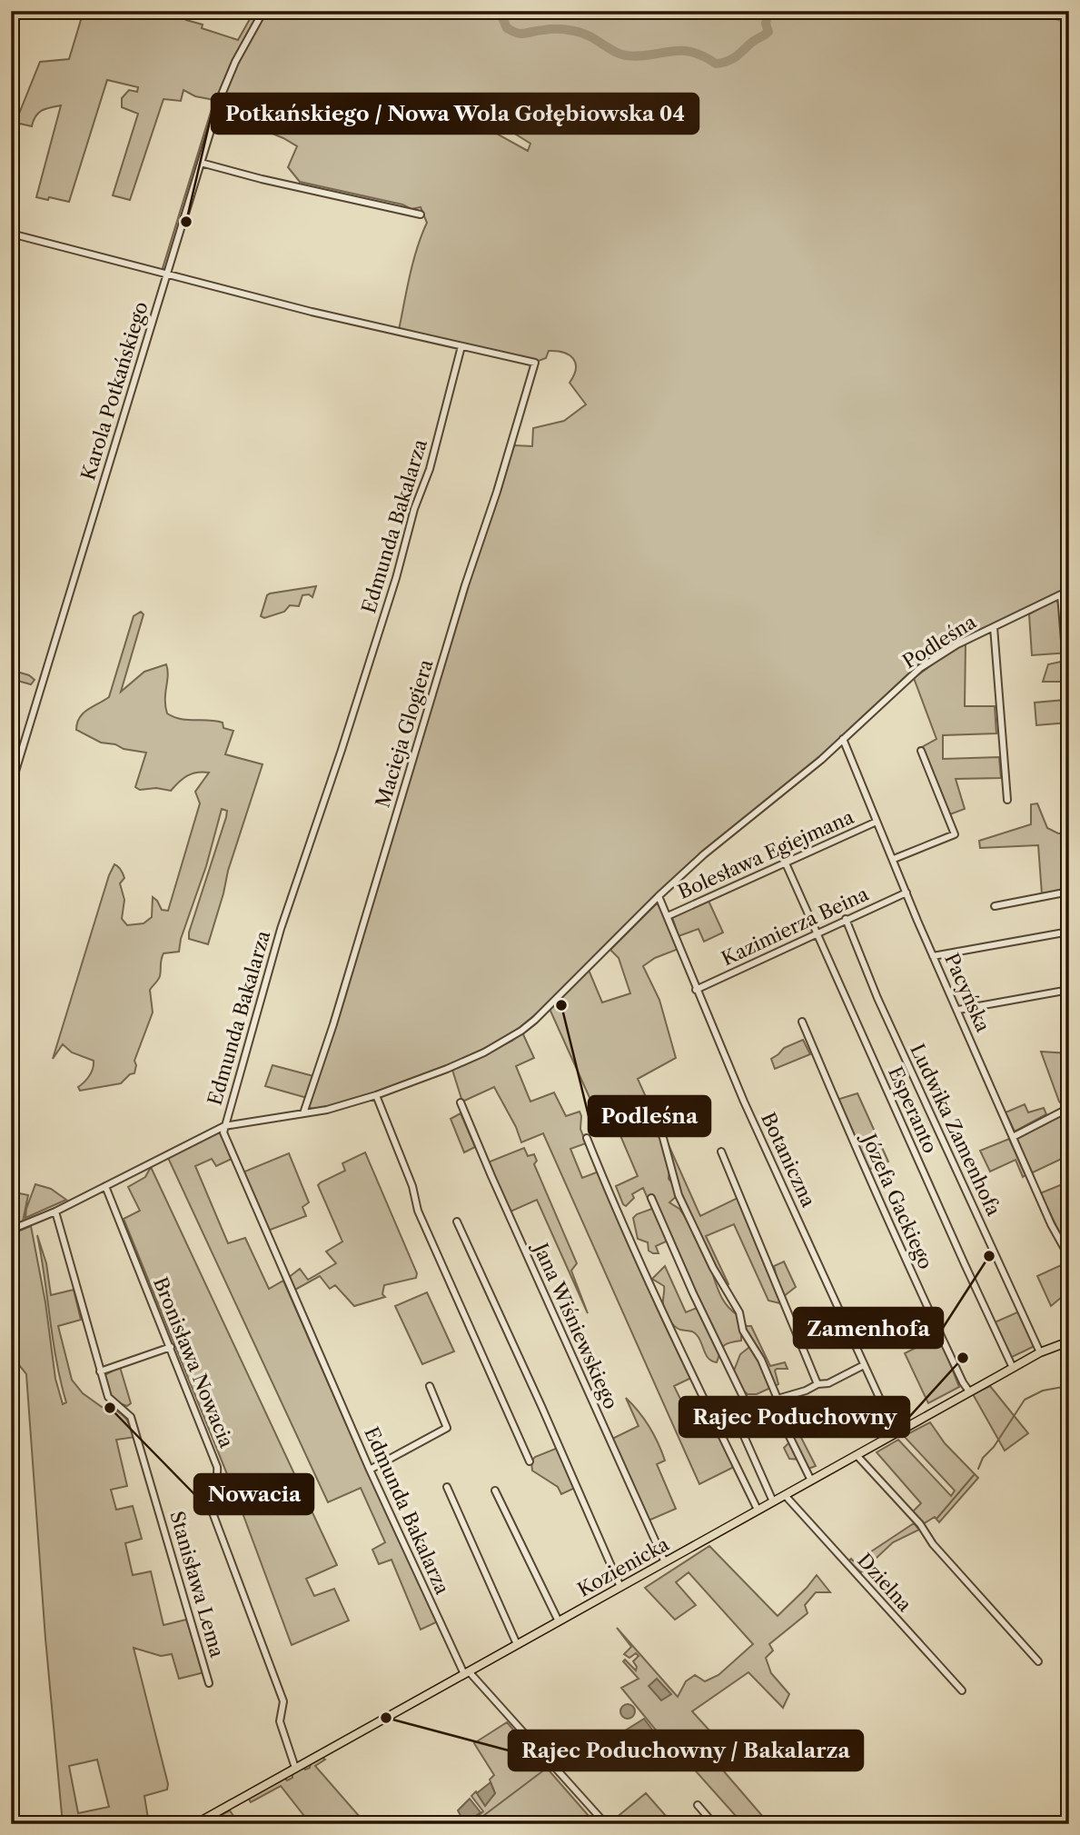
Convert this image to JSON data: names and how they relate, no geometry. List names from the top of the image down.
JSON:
{
  "streets": {
    "main road": ["Kozienicka"],
    "street": [
      "Karola Potkańskiego",
      "Edmunda Bakalarza",
      "Podleśna",
      "Macieja Glogiera",
      "Bolesława Egiejmana",
      "Kazimierza Beina",
      "Pacyńska",
      "Esperanto",
      "Ludwika Zamenhofa",
      "Botaniczna",
      "Józefa Gackiego",
      "Jana Wiśniewskiego",
      "Bronisława Nowacia",
      "Dzielna",
      "Stanisława Lema"
    ]
  },
  "crossings": [
    ["Edmunda Bakalarza", "Podleśna"],
    ["Edmunda Bakalarza", "Macieja Glogiera"],
    ["Edmunda Bakalarza", "Kozienicka"],
    ["Podleśna", "Macieja Glogiera"],
    ["Podleśna", "Pacyńska"],
    ["Podleśna", "Botaniczna"],
    ["Podleśna", "Bronisława Nowacia"],
    ["Podleśna", "Stanisława Lema"],
    ["Bolesława Egiejmana", "Pacyńska"],
    ["Bolesława Egiejmana", "Esperanto"],
    ["Bolesława Egiejmana", "Botaniczna"],
    ["Kazimierza Beina", "Pacyńska"],
    ["Kazimierza Beina", "Esperanto"],
    ["Kazimierza Beina", "Ludwika Zamenhofa"],
    ["Kazimierza Beina", "Botaniczna"],
    ["Esperanto", "Kozienicka"],
    ["Ludwika Zamenhofa", "Kozienicka"],
    ["Botaniczna", "Kozienicka"],
    ["Józefa Gackiego", "Kozienicka"],
    ["Jana Wiśniewskiego", "Kozienicka"],
    ["Bronisława Nowacia", "Kozienicka"],
    ["Kozienicka", "Dzielna"]
  ],
  "places": [
    "Potkańskiego / Nowa Wola Gołębiowska 04",
    "Podleśna",
    "Zamenhofa",
    "Rajec Poduchowny",
    "Nowacia",
    "Rajec Poduchowny / Bakalarza"
  ]
}
